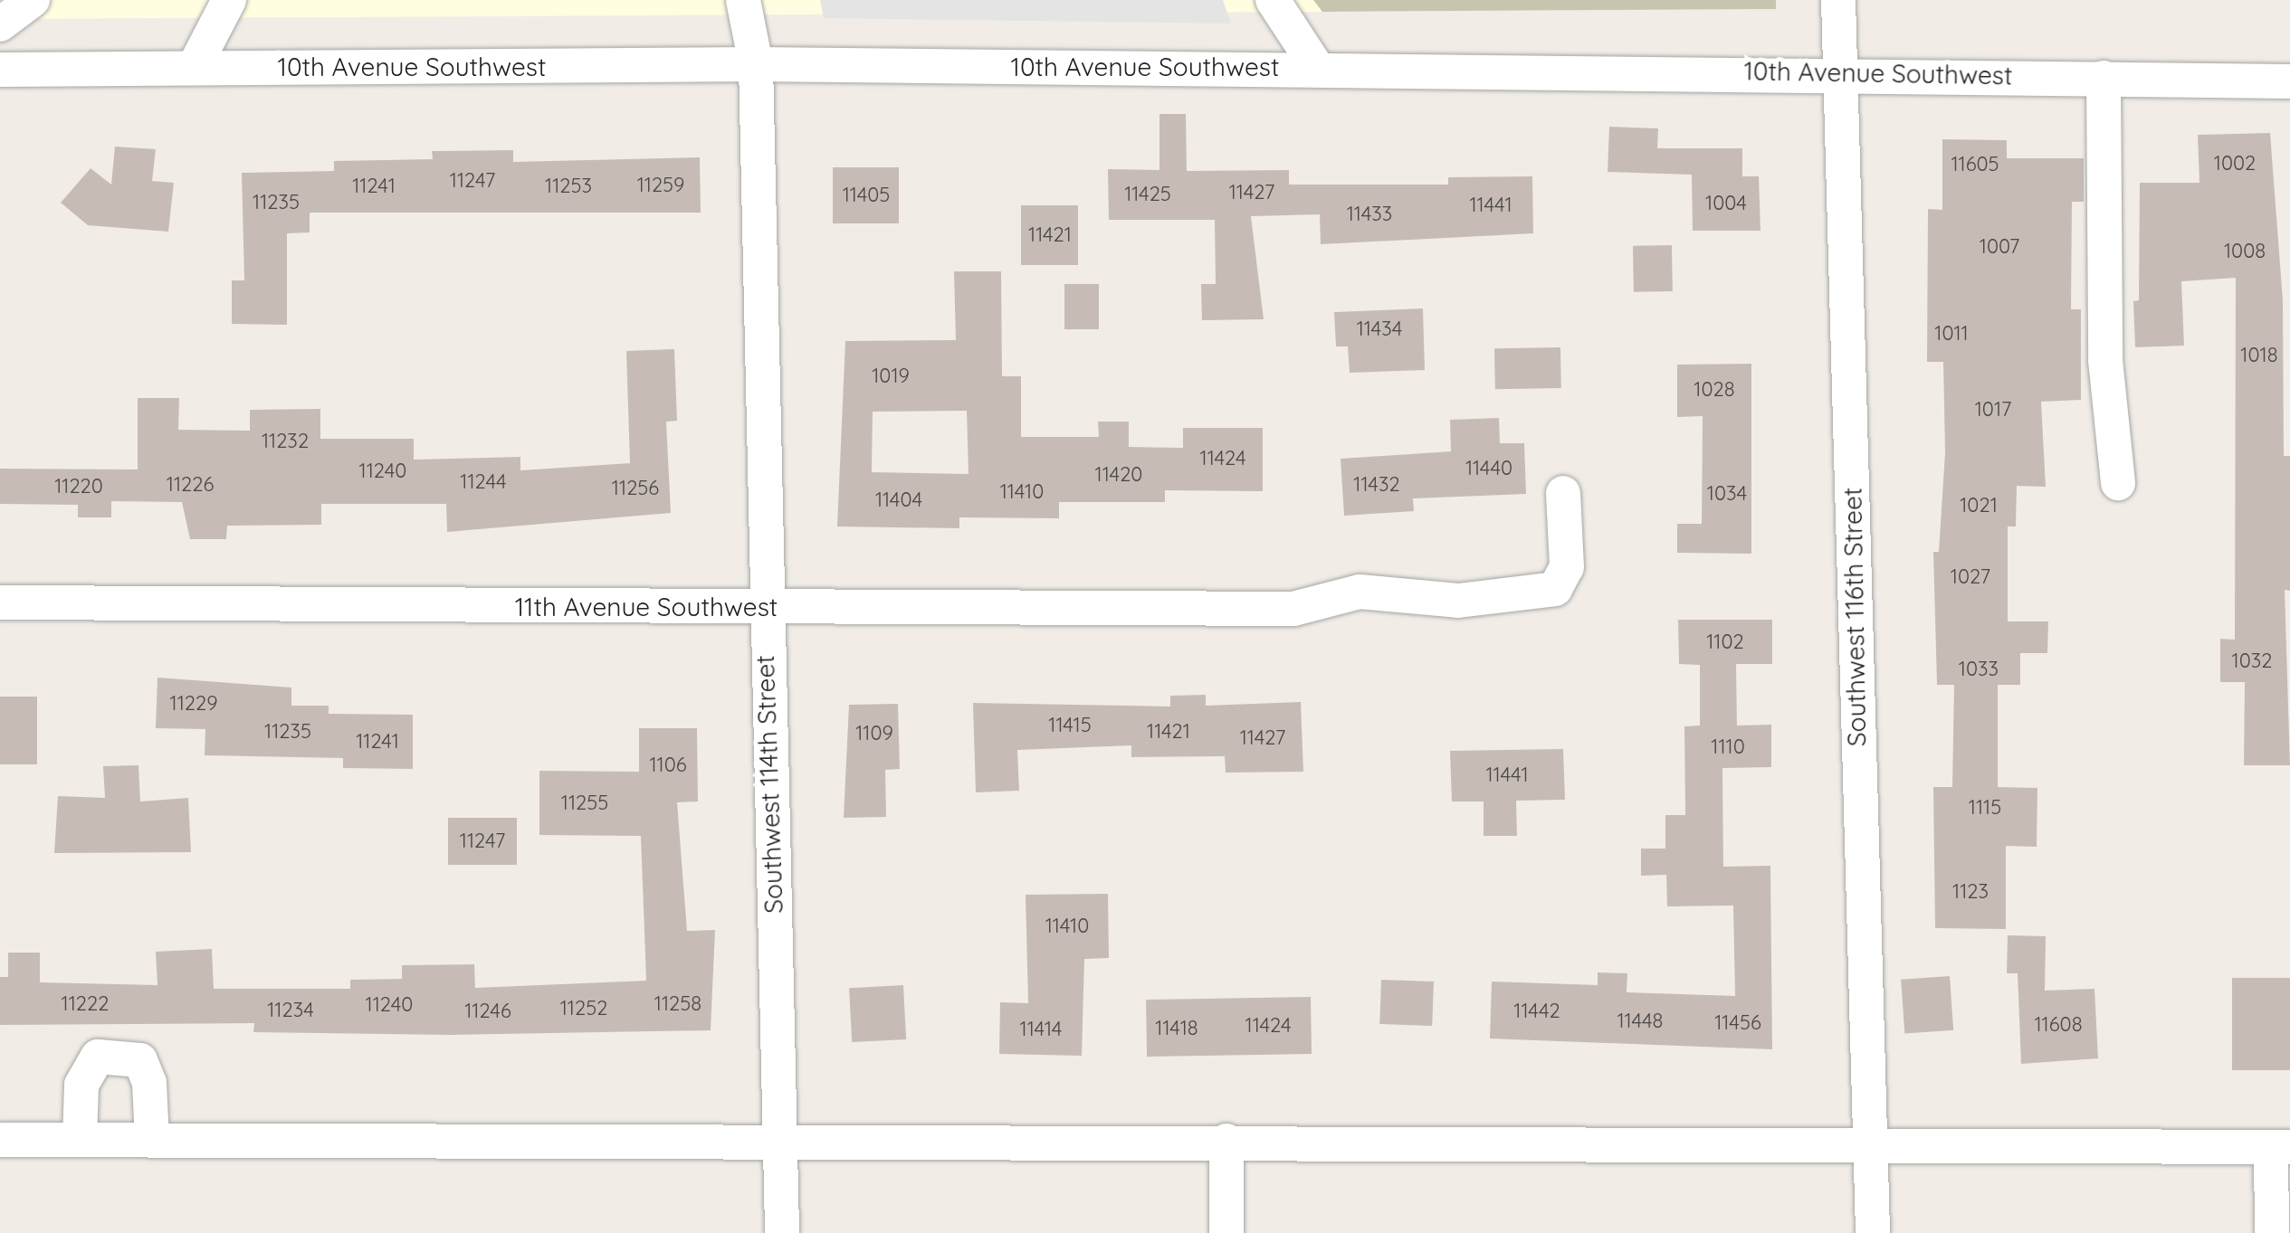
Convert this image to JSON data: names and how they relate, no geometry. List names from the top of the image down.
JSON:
{
  "streets": {
    "street": [
      "10th Avenue Southwest",
      "11th Avenue Southwest",
      "Southwest 116th Street",
      "Southwest 114th Street"
    ]
  },
  "crossings": [
    ["10th Avenue Southwest", "Southwest 116th Street"],
    ["10th Avenue Southwest", "Southwest 114th Street"],
    ["11th Avenue Southwest", "Southwest 114th Street"]
  ],
  "house_numbers": [
    "1002",
    "11605",
    "11247",
    "11259",
    "11241",
    "11253",
    "11427",
    "11425",
    "11405",
    "11235",
    "1004",
    "11441",
    "11433",
    "11421",
    "1007",
    "1008",
    "11434",
    "1011",
    "1018",
    "1019",
    "1028",
    "1017",
    "11232",
    "11424",
    "11440",
    "11240",
    "11420",
    "11244",
    "11226",
    "11432",
    "11220",
    "11256",
    "11410",
    "1034",
    "11404",
    "1021",
    "1027",
    "1102",
    "1032",
    "1033",
    "11229",
    "11415",
    "11235",
    "11421",
    "1109",
    "11427",
    "11241",
    "1110",
    "1106",
    "11441",
    "11255",
    "1115",
    "11247",
    "1123",
    "11410",
    "11222",
    "11258",
    "11240",
    "11252",
    "11234",
    "11246",
    "11442",
    "11448",
    "11456",
    "11608",
    "11424",
    "11418",
    "11414"
  ]
}
